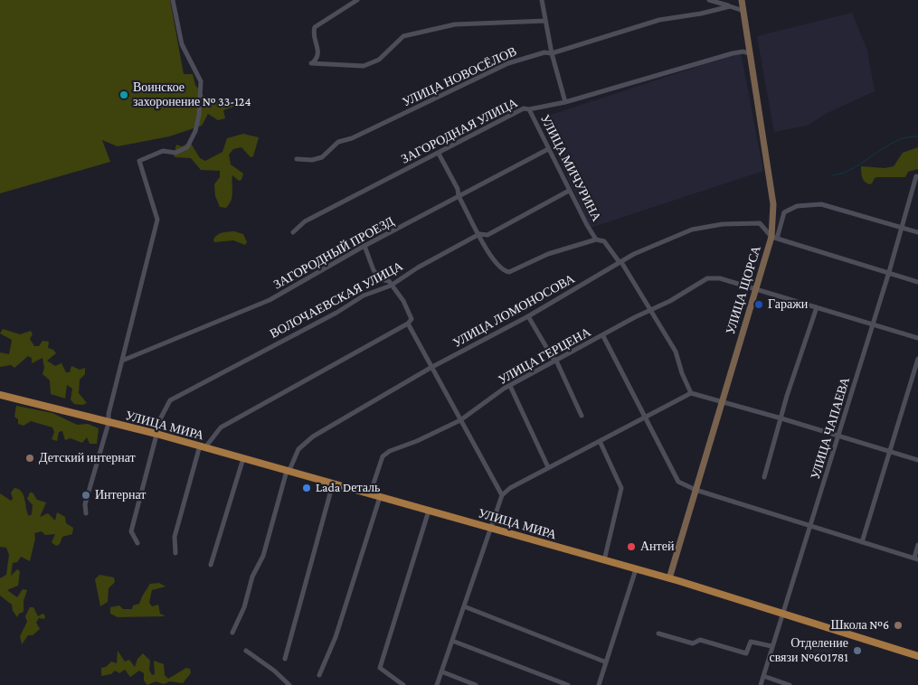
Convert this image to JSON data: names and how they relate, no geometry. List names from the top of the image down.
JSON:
{
  "streets": {
    "main road": ["УЛИЦА МИРА"],
    "street": [
      "УЛИЦА НОВОСЁЛОВ",
      "ЗАГОРОДНАЯ УЛИЦА",
      "УЛИЦА МИЧУРИНА",
      "ЗАГОРОДНЫЙ ПРОЕЗД",
      "УЛИЦА ЩОРСА",
      "ВОЛОЧАЕВСКАЯ УЛИЦА",
      "УЛИЦА ЛОМОНОСОВА",
      "УЛИЦА ГЕРЦЕНА",
      "УЛИЦА ЧАПАЕВА"
    ]
  },
  "crossings": [
    ["УЛИЦА НОВОСЁЛОВ", "УЛИЦА МИЧУРИНА"],
    ["ЗАГОРОДНАЯ УЛИЦА", "УЛИЦА МИЧУРИНА"],
    ["ЗАГОРОДНАЯ УЛИЦА", "УЛИЦА ЩОРСА"],
    ["УЛИЦА МИЧУРИНА", "ЗАГОРОДНЫЙ ПРОЕЗД"],
    ["УЛИЦА МИЧУРИНА", "ВОЛОЧАЕВСКАЯ УЛИЦА"],
    ["УЛИЦА МИЧУРИНА", "УЛИЦА ЛОМОНОСОВА"],
    ["УЛИЦА МИЧУРИНА", "УЛИЦА ГЕРЦЕНА"],
    ["ЗАГОРОДНЫЙ ПРОЕЗД", "УЛИЦА МИРА"],
    ["УЛИЦА ЩОРСА", "УЛИЦА ЛОМОНОСОВА"],
    ["УЛИЦА ЩОРСА", "УЛИЦА ГЕРЦЕНА"],
    ["УЛИЦА ЩОРСА", "УЛИЦА МИРА"],
    ["ВОЛОЧАЕВСКАЯ УЛИЦА", "УЛИЦА МИРА"],
    ["УЛИЦА ЛОМОНОСОВА", "УЛИЦА МИРА"],
    ["УЛИЦА ГЕРЦЕНА", "УЛИЦА МИРА"],
    ["УЛИЦА ГЕРЦЕНА", "УЛИЦА ЧАПАЕВА"],
    ["УЛИЦА МИРА", "УЛИЦА ЧАПАЕВА"]
  ],
  "places": [
    "Воинское захоронение № 33-124",
    "Гаражи",
    "Детский интернат",
    "Lada Dеталь",
    "Интернат",
    "Антей",
    "Школа №6",
    "Отделение связи №601781"
  ]
}
